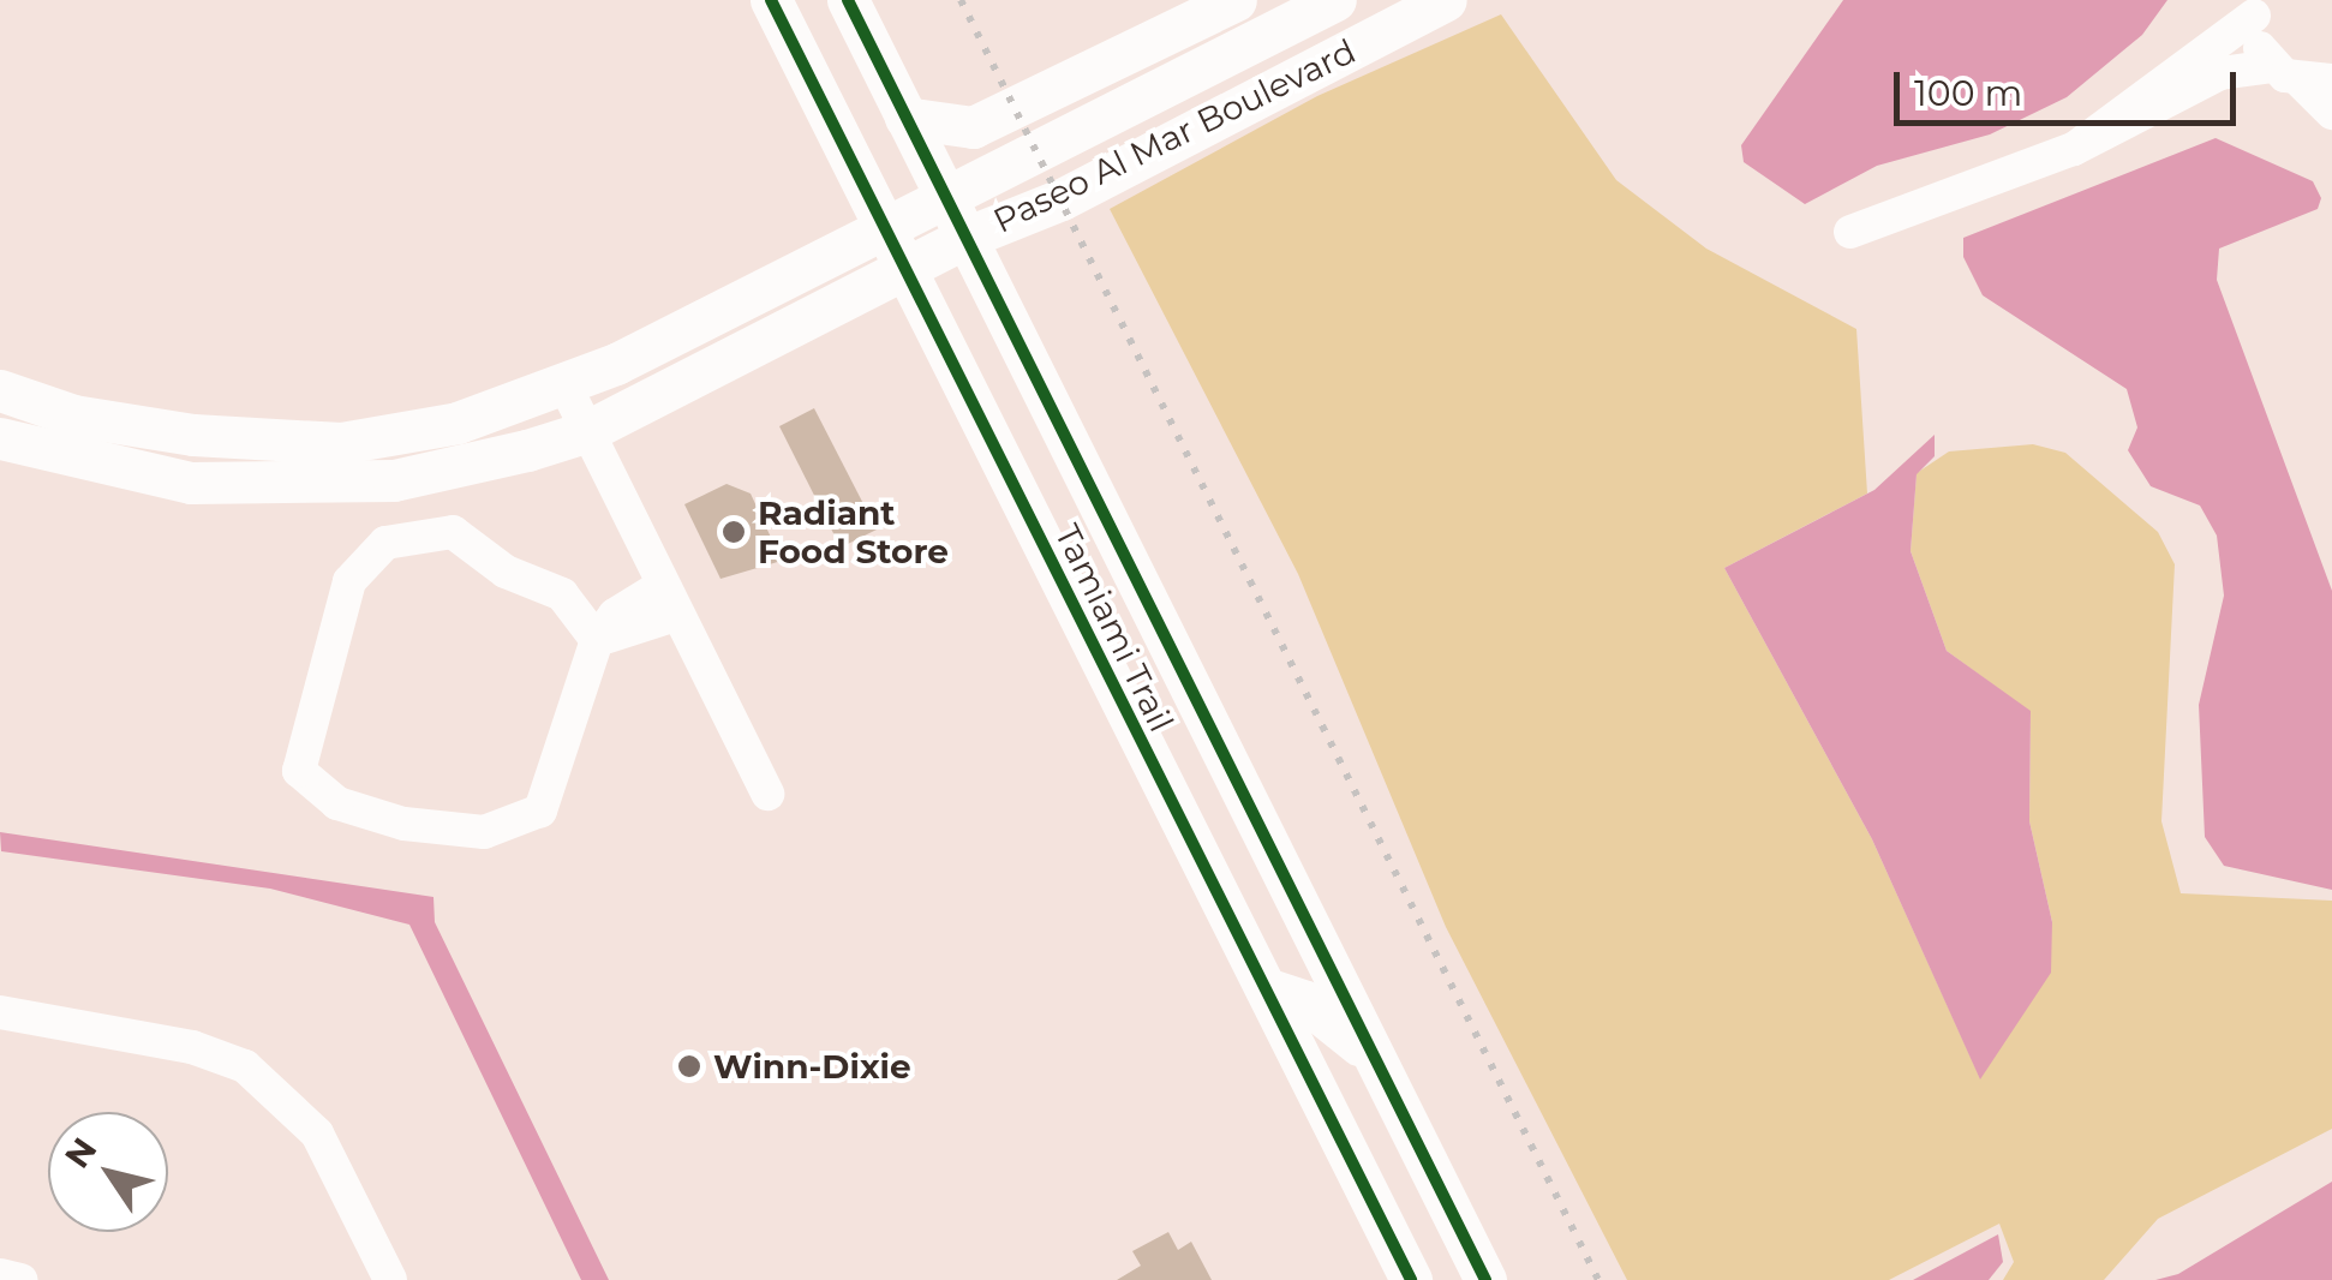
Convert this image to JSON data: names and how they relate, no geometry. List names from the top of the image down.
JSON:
{
  "streets": {
    "main road": ["Paseo Al Mar Boulevard", "Tamiami Trail"]
  },
  "crossings": [
    ["Paseo Al Mar Boulevard", "Tamiami Trail"]
  ],
  "places": ["Radiant Food Store", "Winn-Dixie"],
  "scale_bar": "100 m",
  "north": "top left"
}
